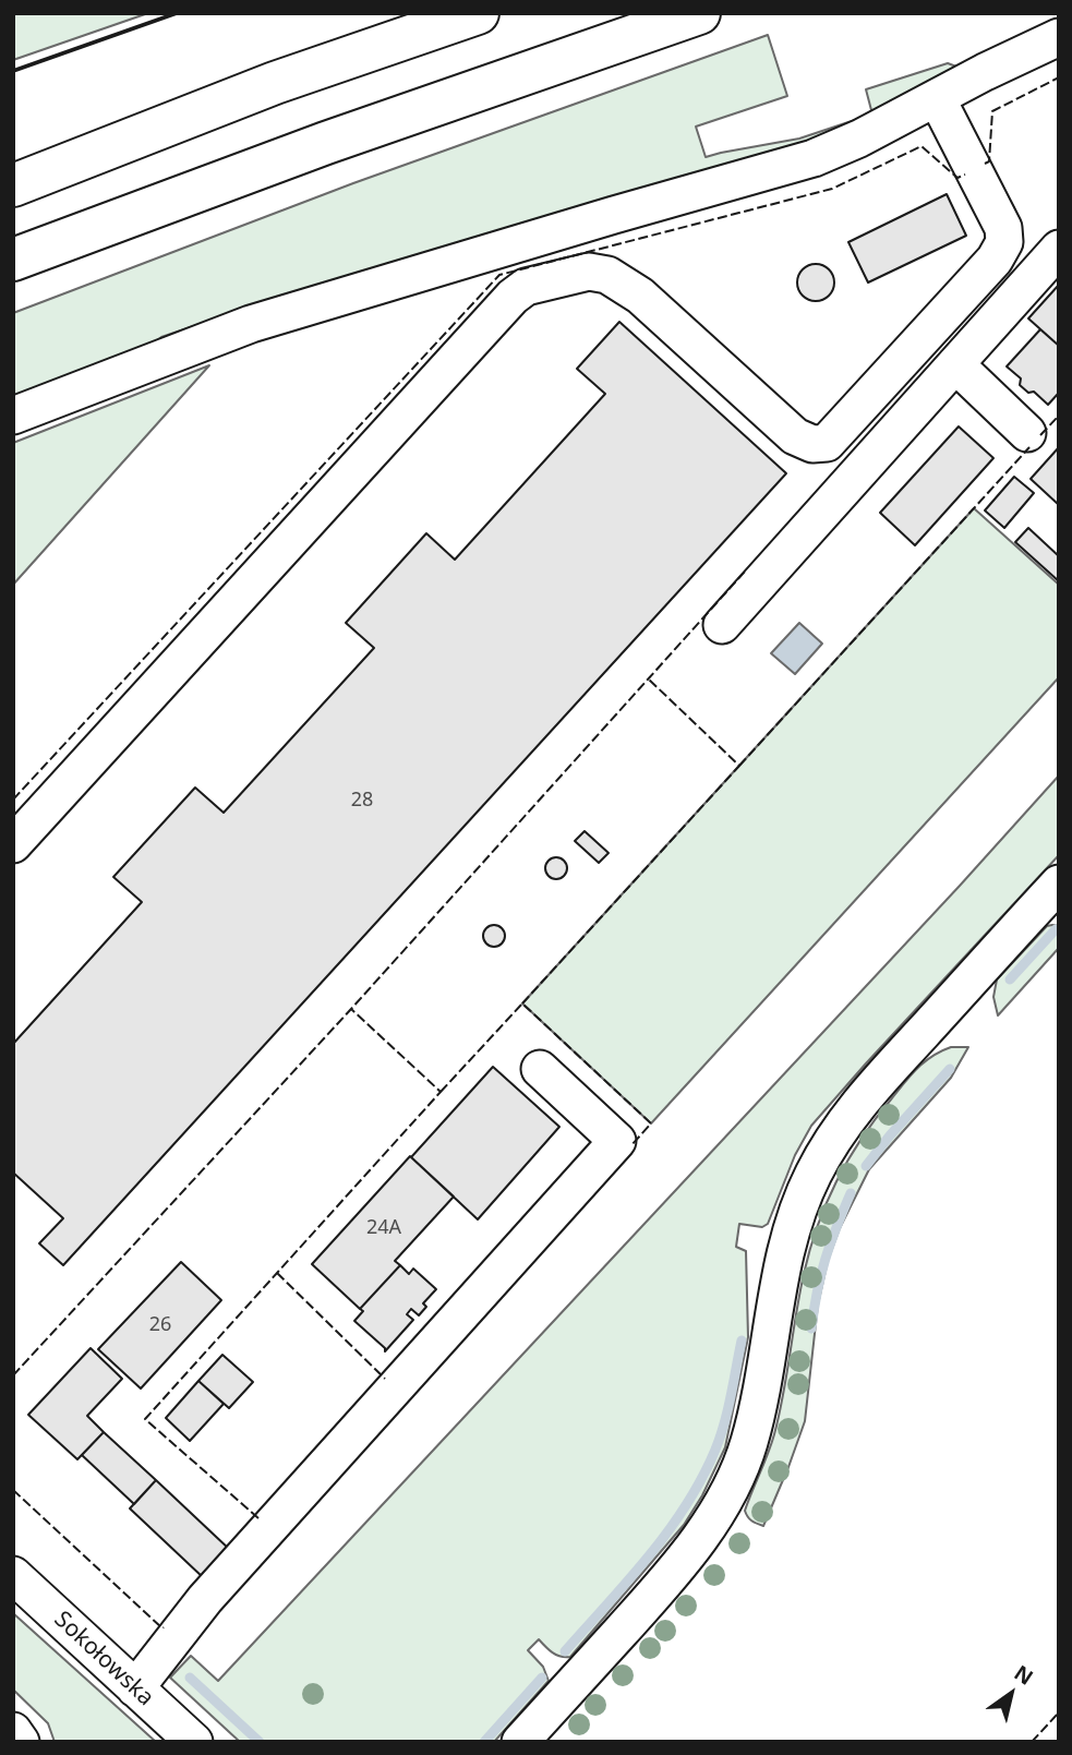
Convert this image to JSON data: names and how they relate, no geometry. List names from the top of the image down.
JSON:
{
  "streets": {
    "street": ["Sokołowska"]
  },
  "house_numbers": ["28", "24A", "26"],
  "north": "top right"
}
